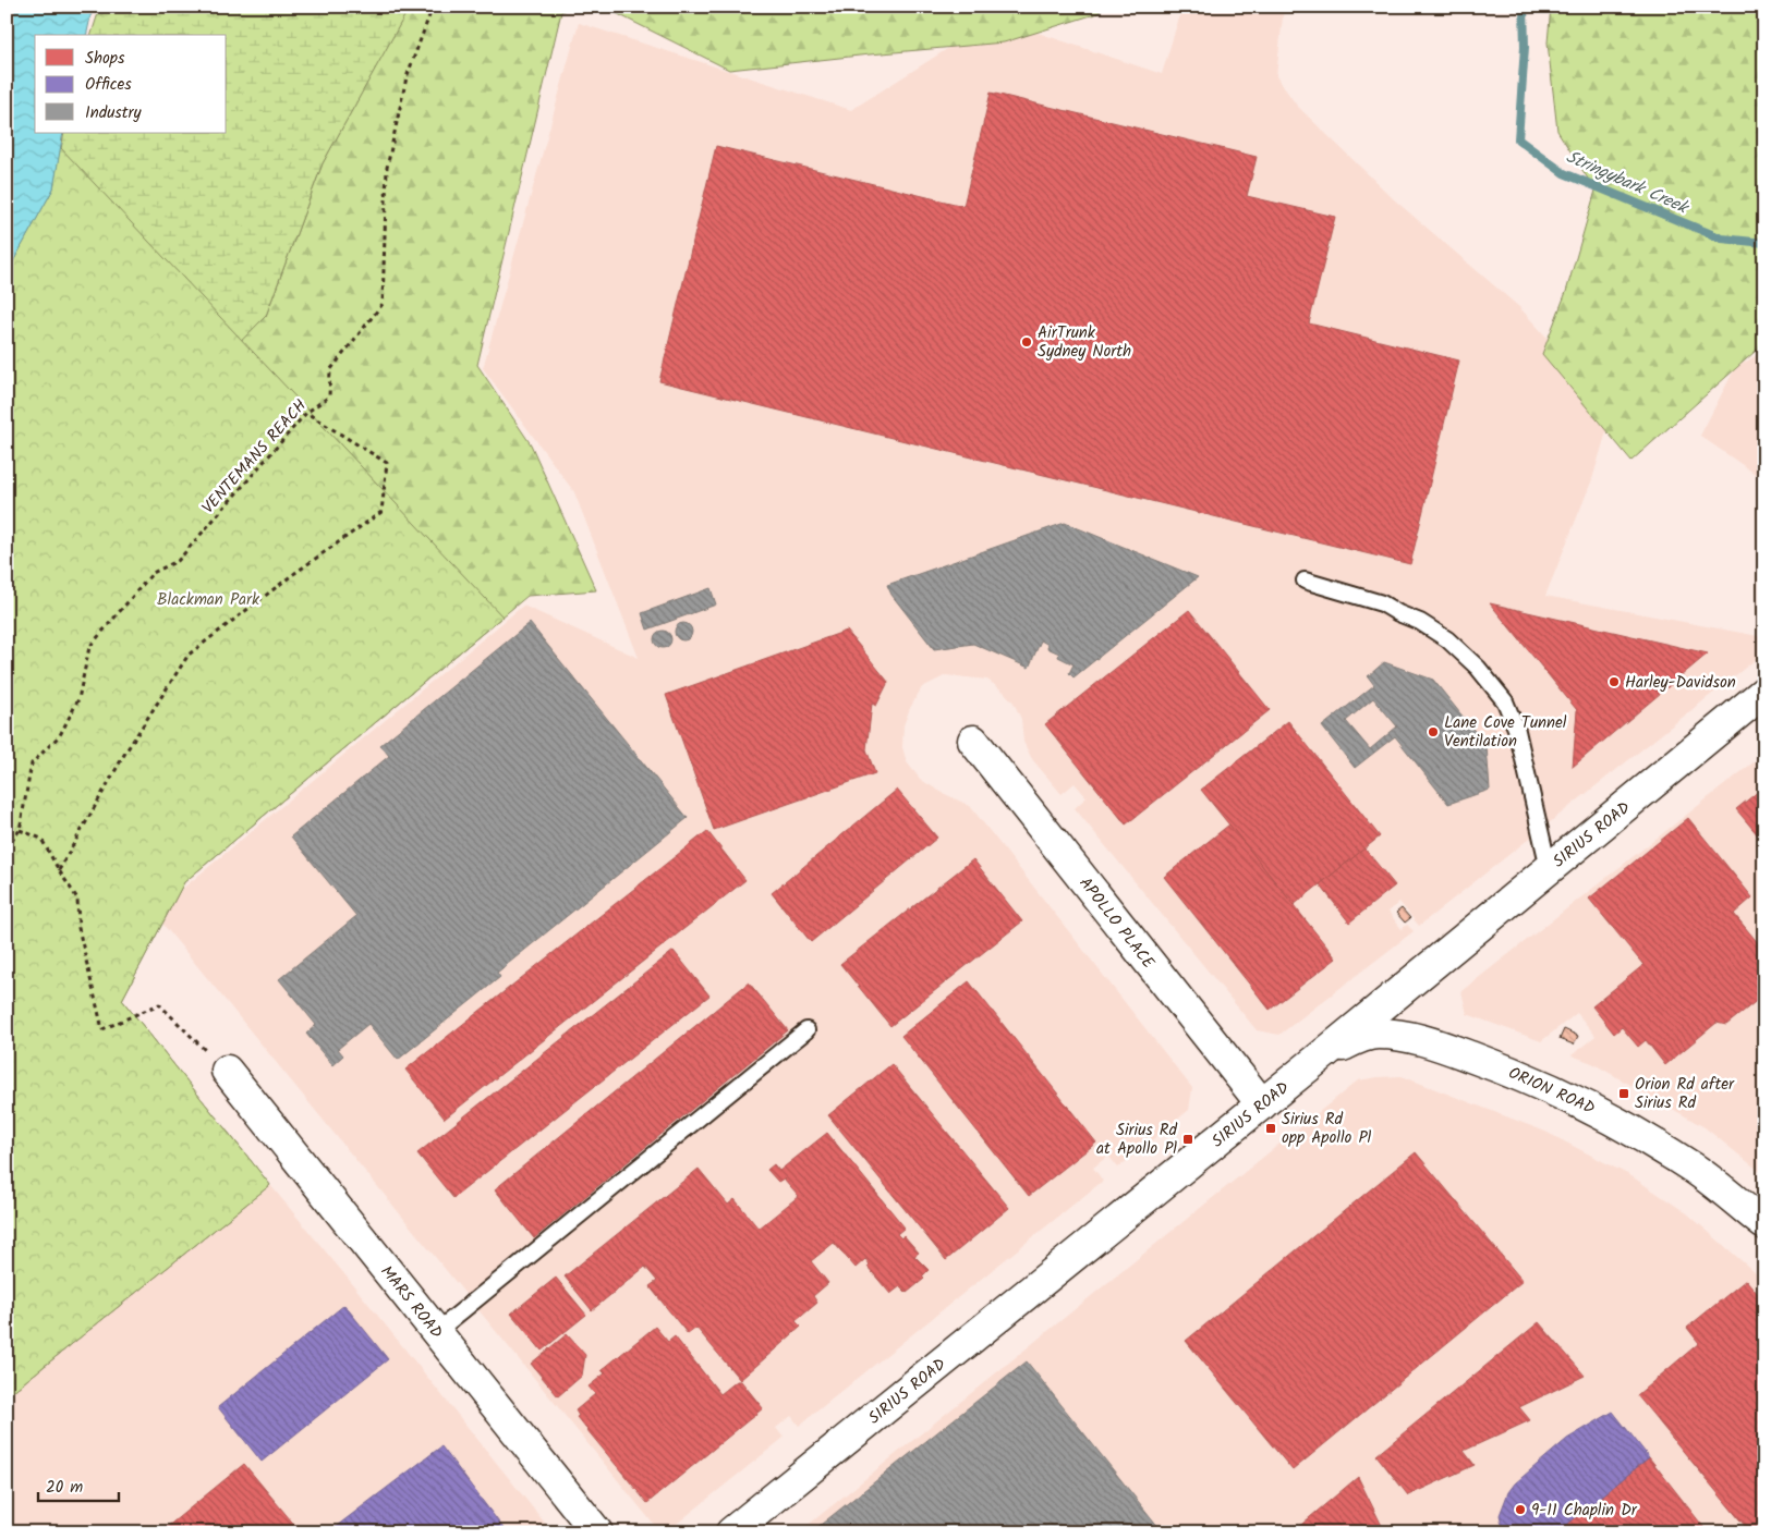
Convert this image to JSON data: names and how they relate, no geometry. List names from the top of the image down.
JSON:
{
  "streets": {
    "street": [
      "SIRIUS ROAD",
      "APOLLO PLACE",
      "ORION ROAD",
      "MARS ROAD"
    ],
    "path": ["VENTEMANS REACH"]
  },
  "crossings": [
    ["SIRIUS ROAD", "APOLLO PLACE"],
    ["SIRIUS ROAD", "ORION ROAD"]
  ],
  "water": ["Stringybark Creek"],
  "parks": ["Blackman Park"],
  "places": {
    "other": [
      "AirTrunk Sydney North",
      "Harley-Davidson",
      "Lane Cove Tunnel Ventilation",
      "9-11 Chaplin Dr"
    ],
    "transit": ["Orion Rd after Sirius Rd", "Sirius Rd opp Apollo Pl", "Sirius Rd at Apollo Pl"]
  },
  "legend": ["Shops", "Offices", "Industry"],
  "scale_bar": "20 m"
}
